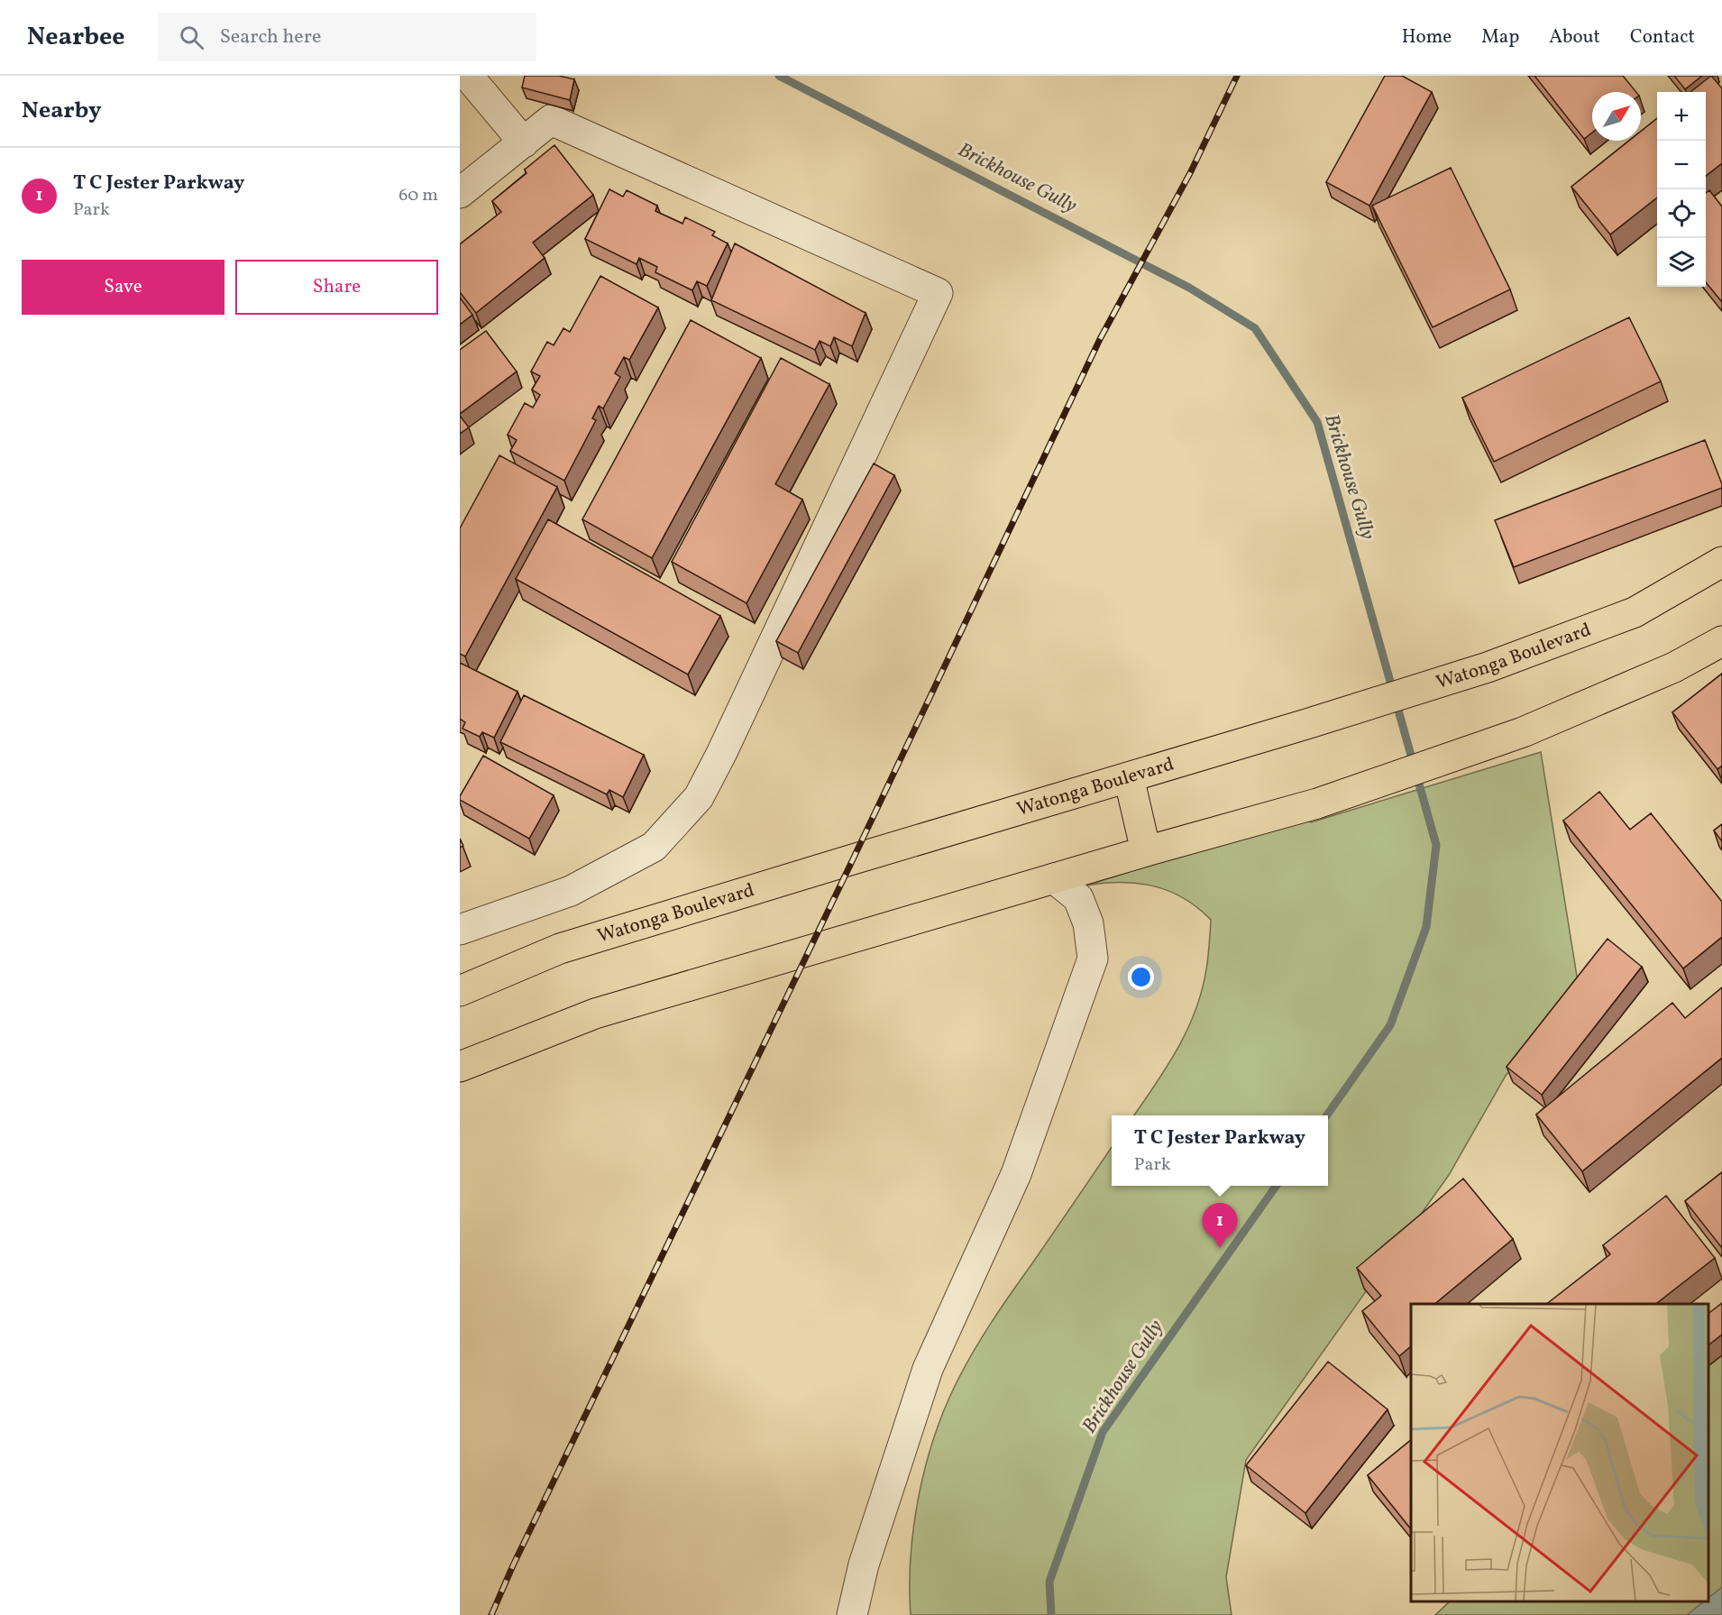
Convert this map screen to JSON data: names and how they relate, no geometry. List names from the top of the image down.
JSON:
{
  "streets": {
    "main road": ["Watonga Boulevard"]
  },
  "water": ["Brickhouse Gully"],
  "north": "top right",
  "page": {
    "header": "Nearbee",
    "search": "Search here",
    "nav": [
      "Home",
      "Map",
      "About",
      "Contact"
    ],
    "heading": "Nearby",
    "map_buttons": ["+", "−"],
    "list": [
      {
        "mark": "1",
        "name": "T C Jester Parkway",
        "note": "Park",
        "value": "60 m"
      }
    ],
    "buttons": ["Save", "Share"],
    "popup": ["T C Jester Parkway", "Park"],
    "pins": "1"
  }
}
